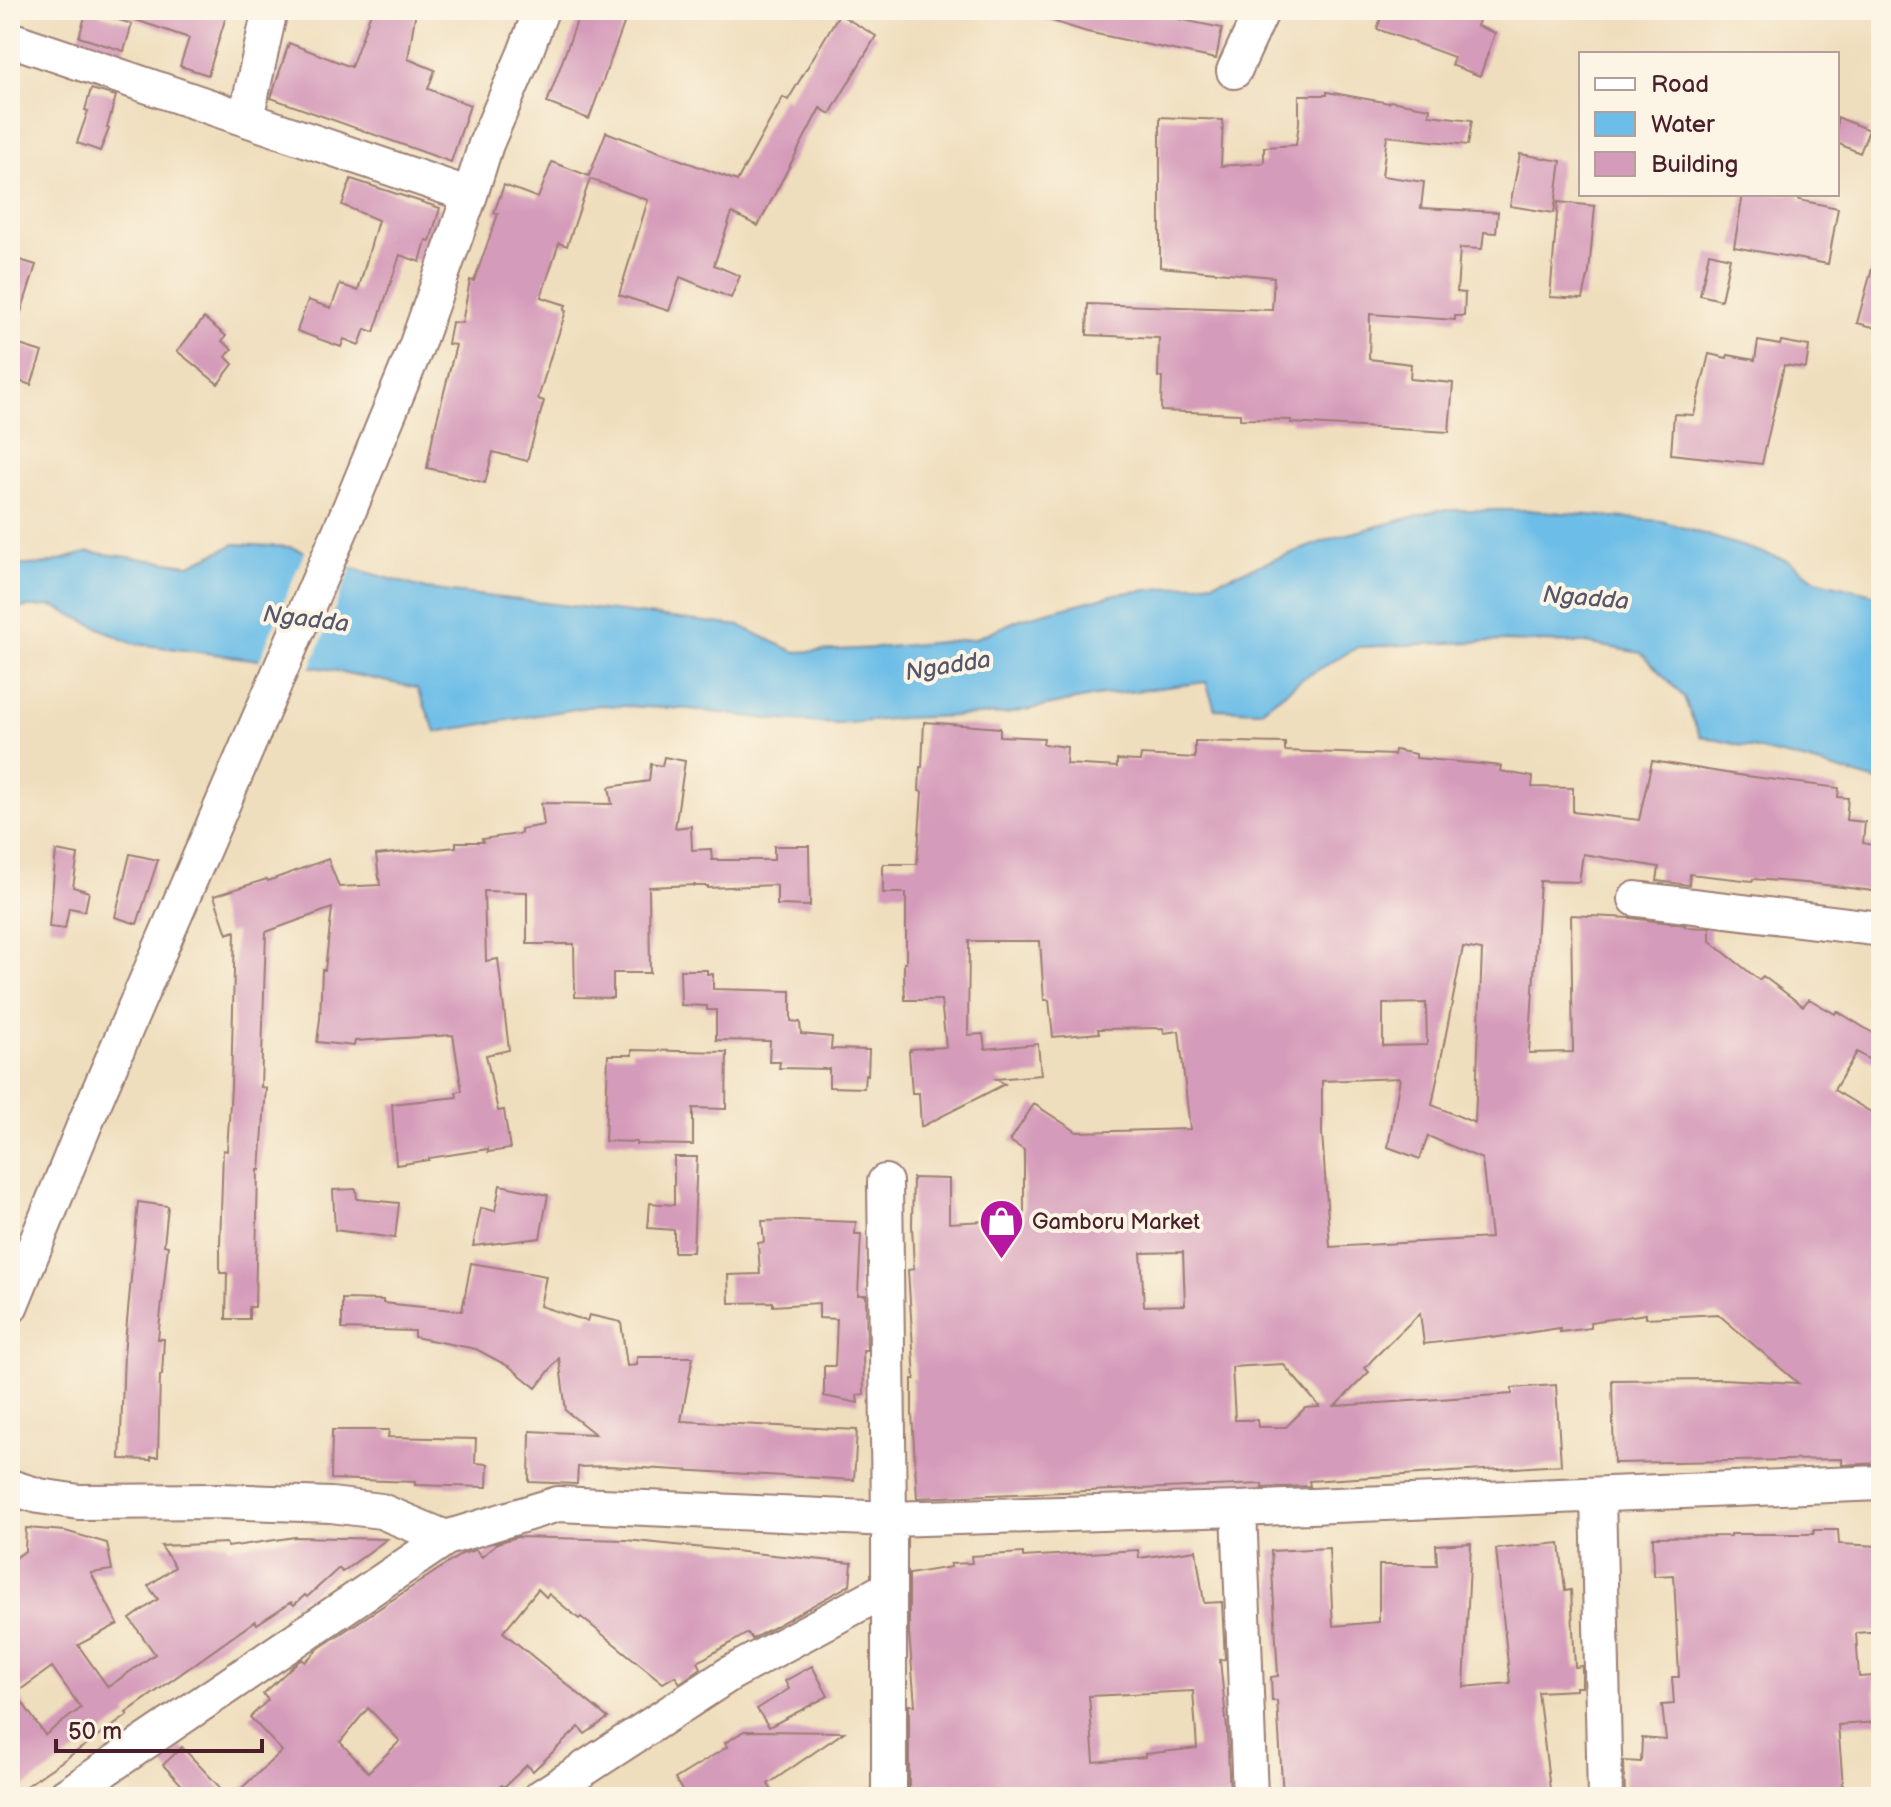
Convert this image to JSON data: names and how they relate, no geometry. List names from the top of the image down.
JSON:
{
  "water": ["Ngadda"],
  "places": {
    "shop": ["Gamboru Market"]
  },
  "legend": ["Road", "Water", "Building"],
  "scale_bar": "50 m"
}
